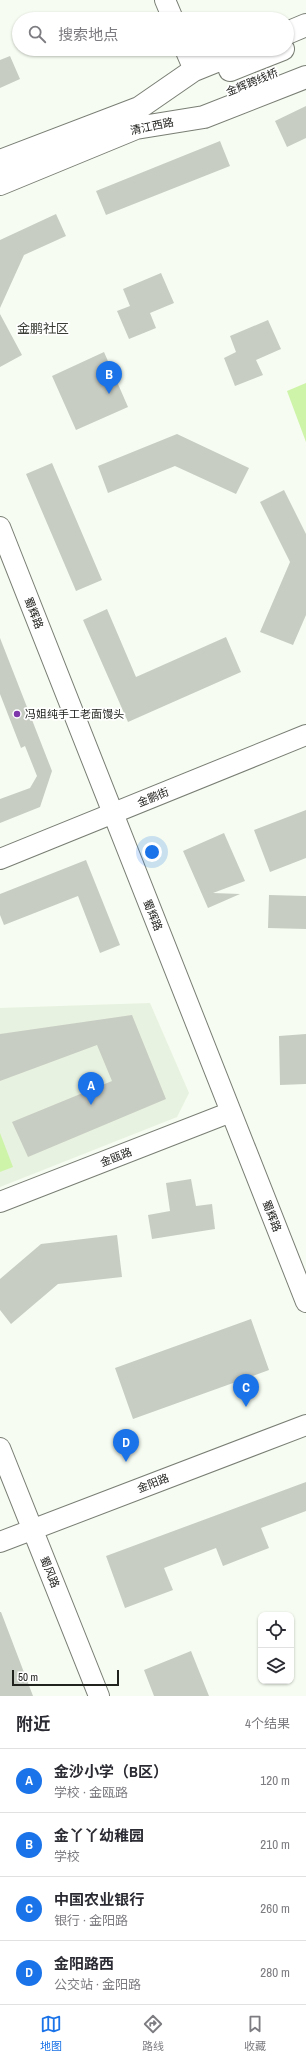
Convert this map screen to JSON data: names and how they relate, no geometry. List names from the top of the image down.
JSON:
{
  "streets": {
    "main road": ["金辉跨线桥", "清江西路"],
    "street": [
      "蜀辉路",
      "金鹏街",
      "金瓯路",
      "金阳路",
      "蜀风路"
    ]
  },
  "crossings": [
    ["蜀辉路", "金鹏街"],
    ["蜀辉路", "金瓯路"],
    ["金阳路", "蜀风路"]
  ],
  "districts": ["金鹏社区"],
  "places": ["冯姐纯手工老面馒头"],
  "scale_bar": "50 m",
  "page": {
    "search": "搜索地点",
    "pins": [
      "B",
      "A",
      "C",
      "D"
    ],
    "scale": "50 m",
    "heading": ["附近", "4个结果"],
    "list": [
      {
        "mark": "A",
        "name": "金沙小学（B区）",
        "note": "学校 · 金瓯路",
        "value": "120 m"
      },
      {
        "mark": "B",
        "name": "金丫丫幼稚园",
        "note": "学校",
        "value": "210 m"
      },
      {
        "mark": "C",
        "name": "中国农业银行",
        "note": "银行 · 金阳路",
        "value": "260 m"
      },
      {
        "mark": "D",
        "name": "金阳路西",
        "note": "公交站 · 金阳路",
        "value": "280 m"
      }
    ],
    "nav": ["地图", "路线", "收藏"]
  }
}
